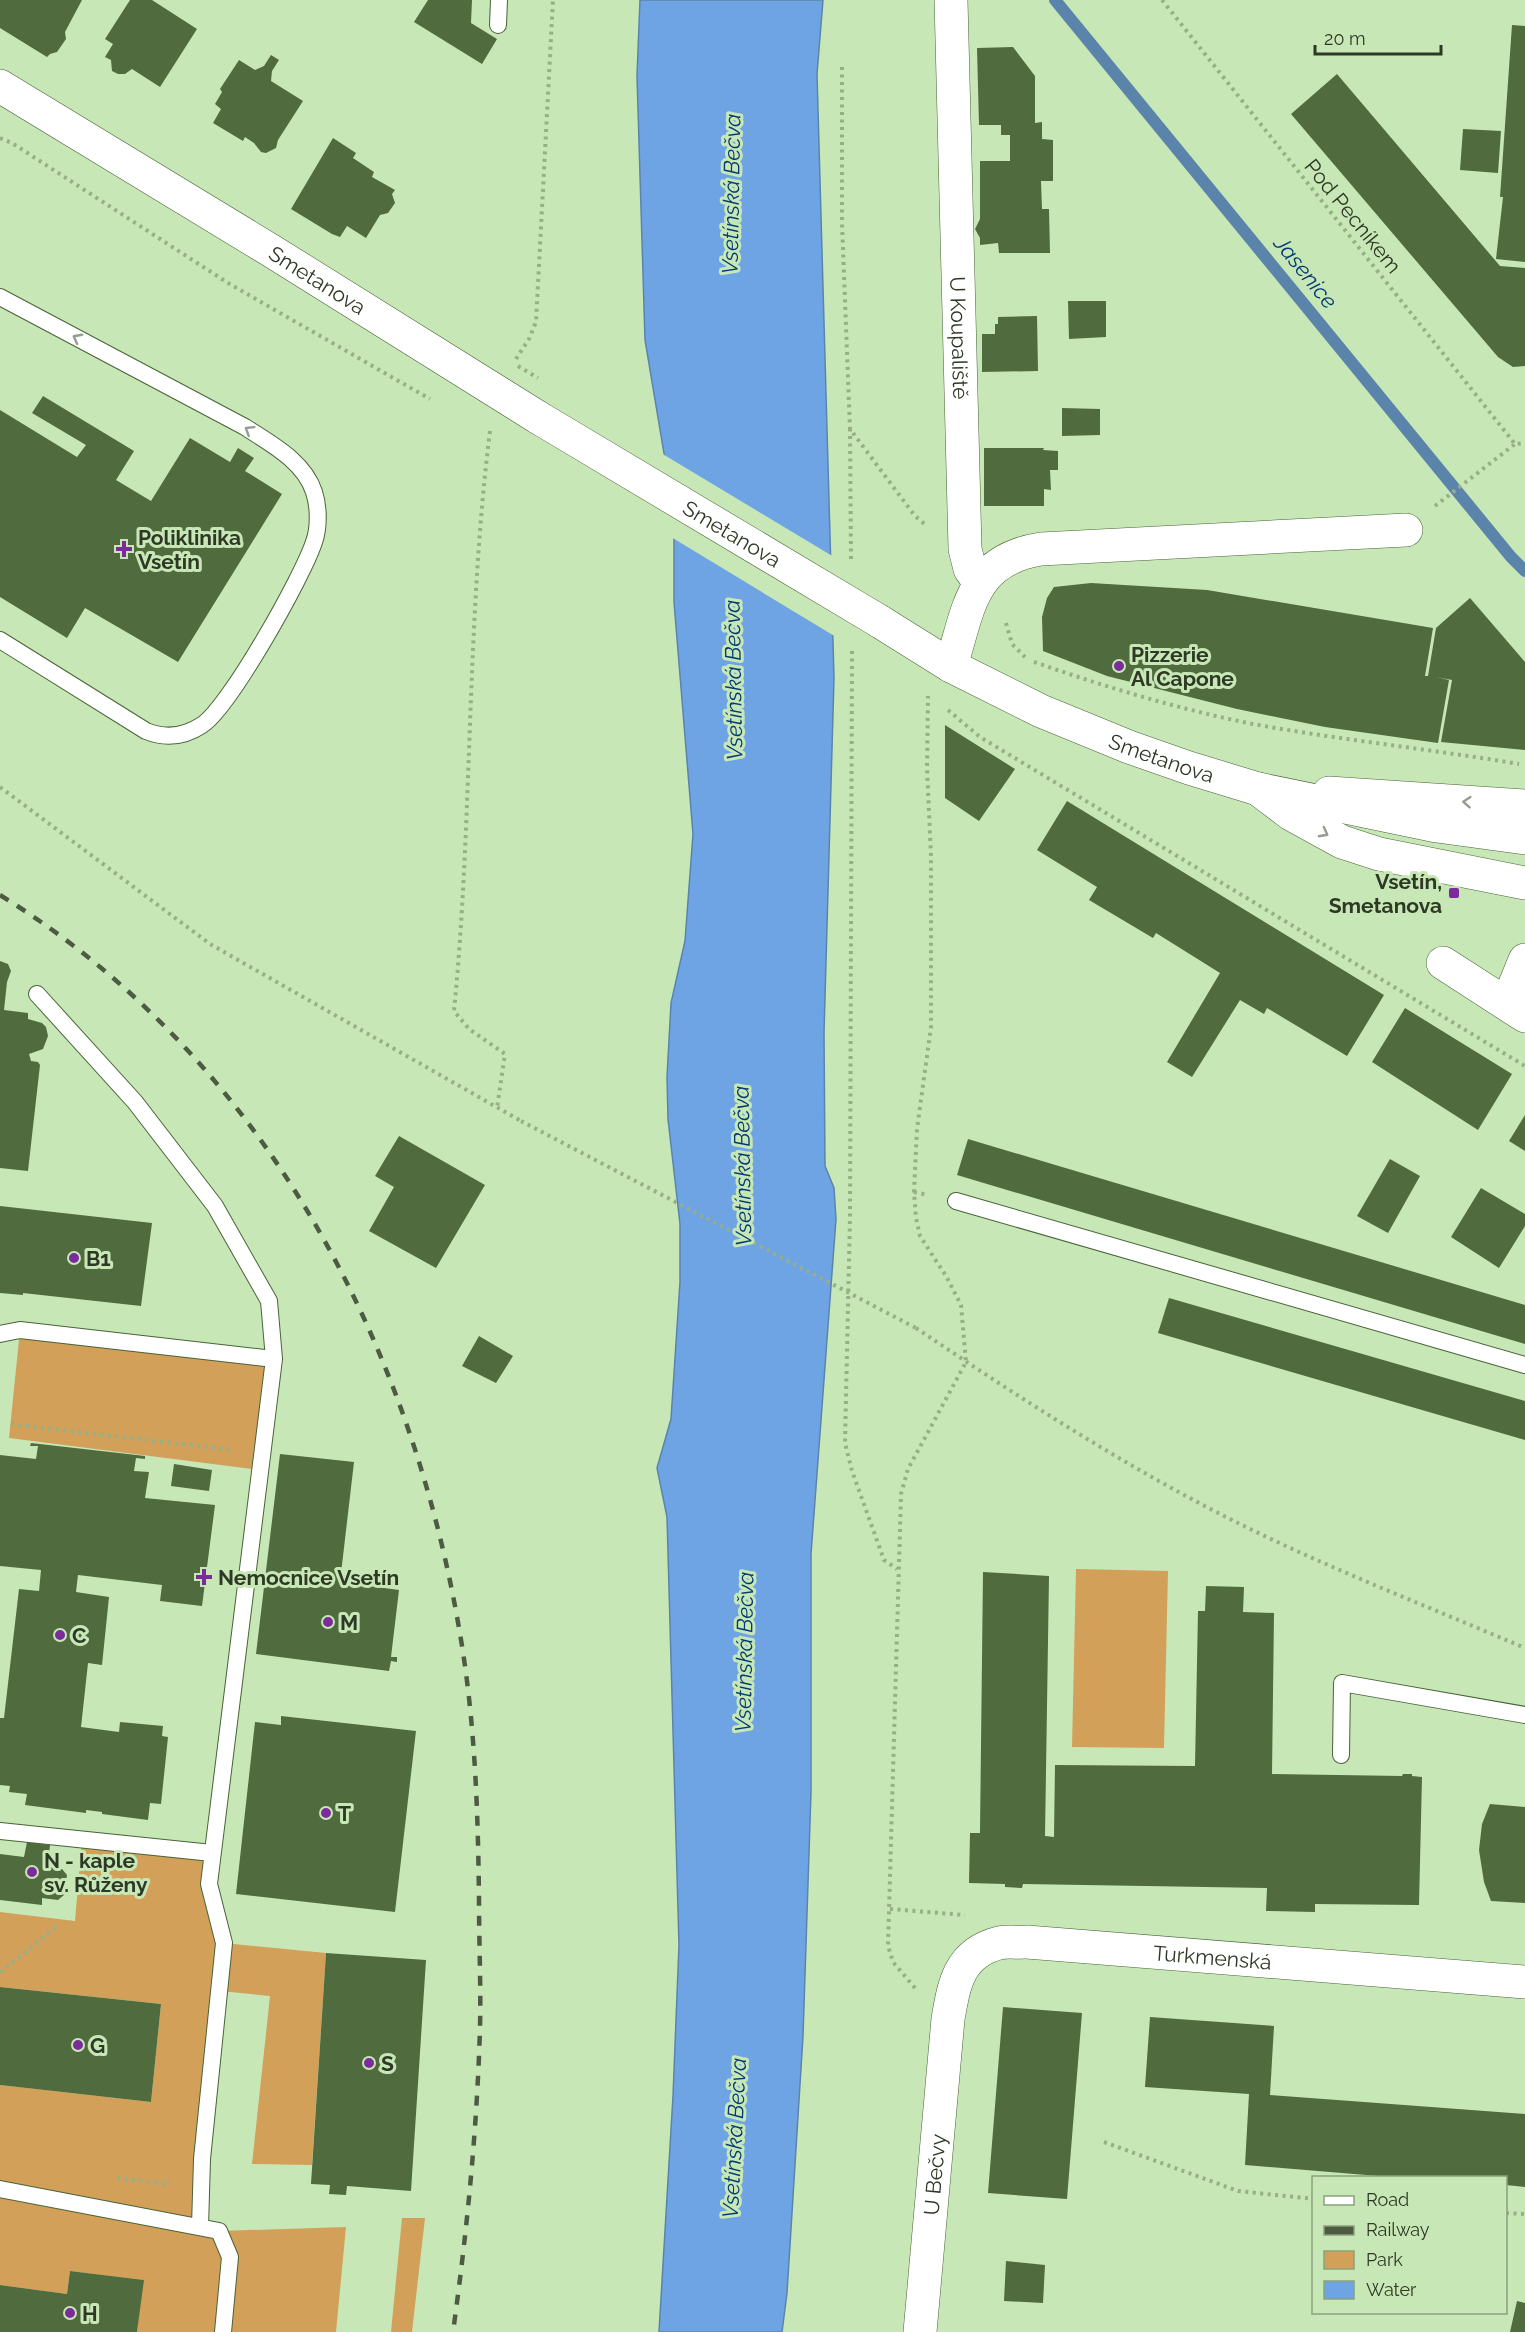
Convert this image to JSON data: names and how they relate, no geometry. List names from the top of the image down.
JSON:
{
  "streets": {
    "street": [
      "Smetanova",
      "U Koupaliště",
      "Turkmenská",
      "U Bečvy"
    ],
    "path": ["Pod Pecníkem"]
  },
  "crossings": [
    ["Turkmenská", "U Bečvy"]
  ],
  "water": ["Vsetínská Bečva", "Jasenice"],
  "places": {
    "health": ["Poliklinika Vsetín", "Nemocnice Vsetín"],
    "other": [
      "Pizzerie Al Capone",
      "B1",
      "M",
      "C",
      "T",
      "N - kaple sv. Růženy",
      "G",
      "S",
      "H"
    ],
    "transit": ["Vsetín, Smetanova"]
  },
  "legend": [
    "Road",
    "Railway",
    "Park",
    "Water"
  ],
  "scale_bar": "20 m"
}
